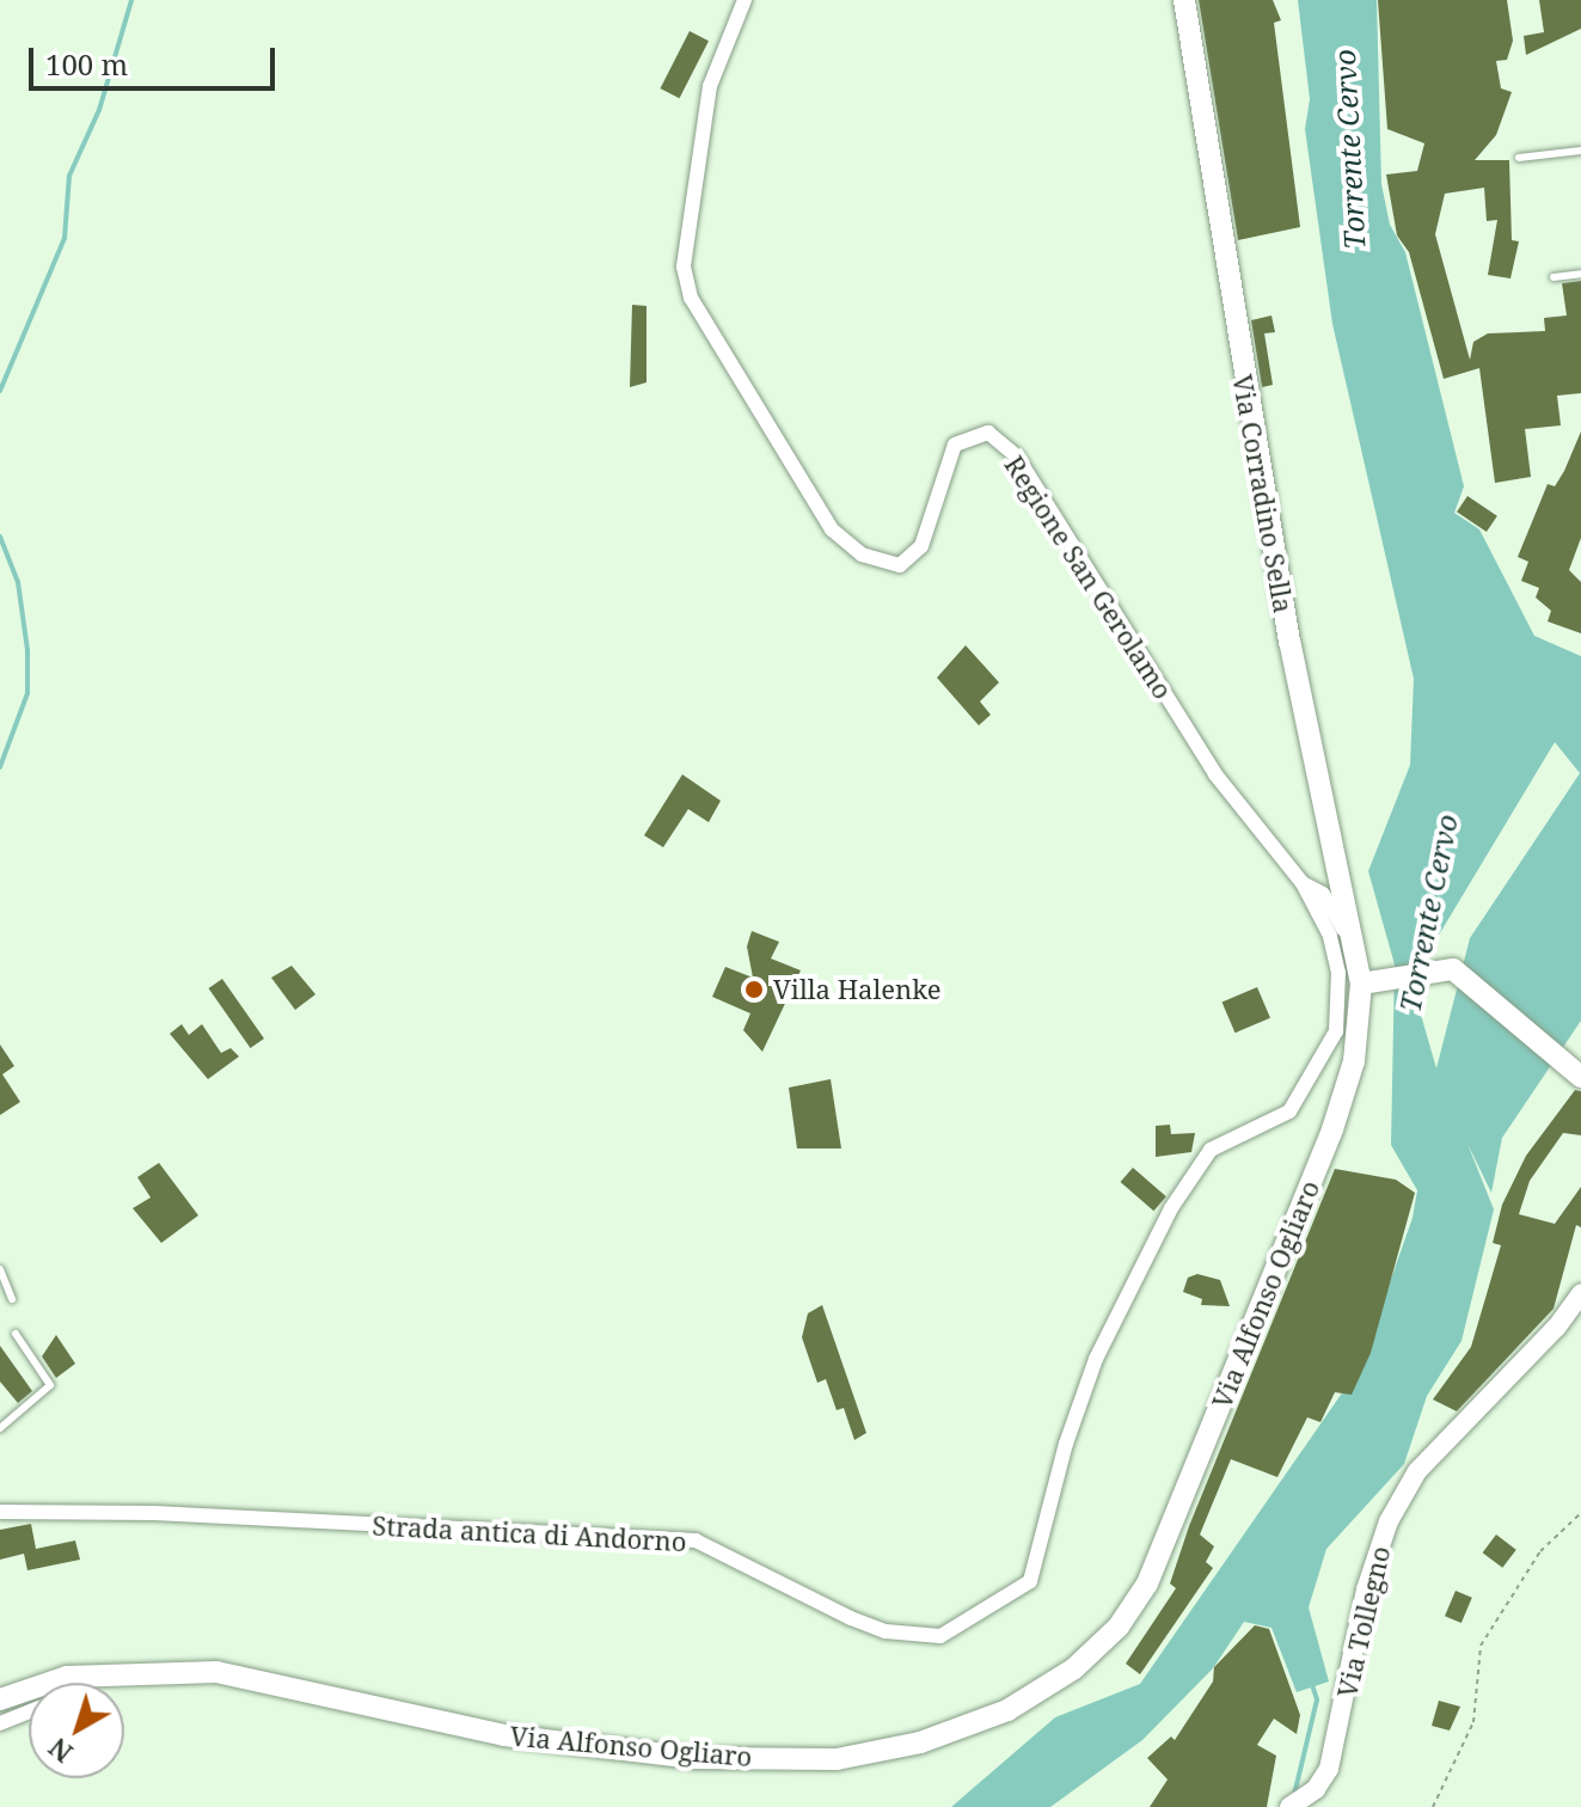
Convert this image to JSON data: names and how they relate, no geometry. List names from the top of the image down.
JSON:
{
  "streets": {
    "main road": ["Via Corradino Sella", "Via Alfonso Ogliaro"],
    "street": ["Regione San Gerolamo", "Strada antica di Andorno", "Via Tollegno"]
  },
  "crossings": [
    ["Via Corradino Sella", "Via Alfonso Ogliaro"],
    ["Regione San Gerolamo", "Strada antica di Andorno"]
  ],
  "water": ["Torrente Cervo"],
  "places": ["Villa Halenke"],
  "scale_bar": "100 m",
  "north": "bottom left"
}
